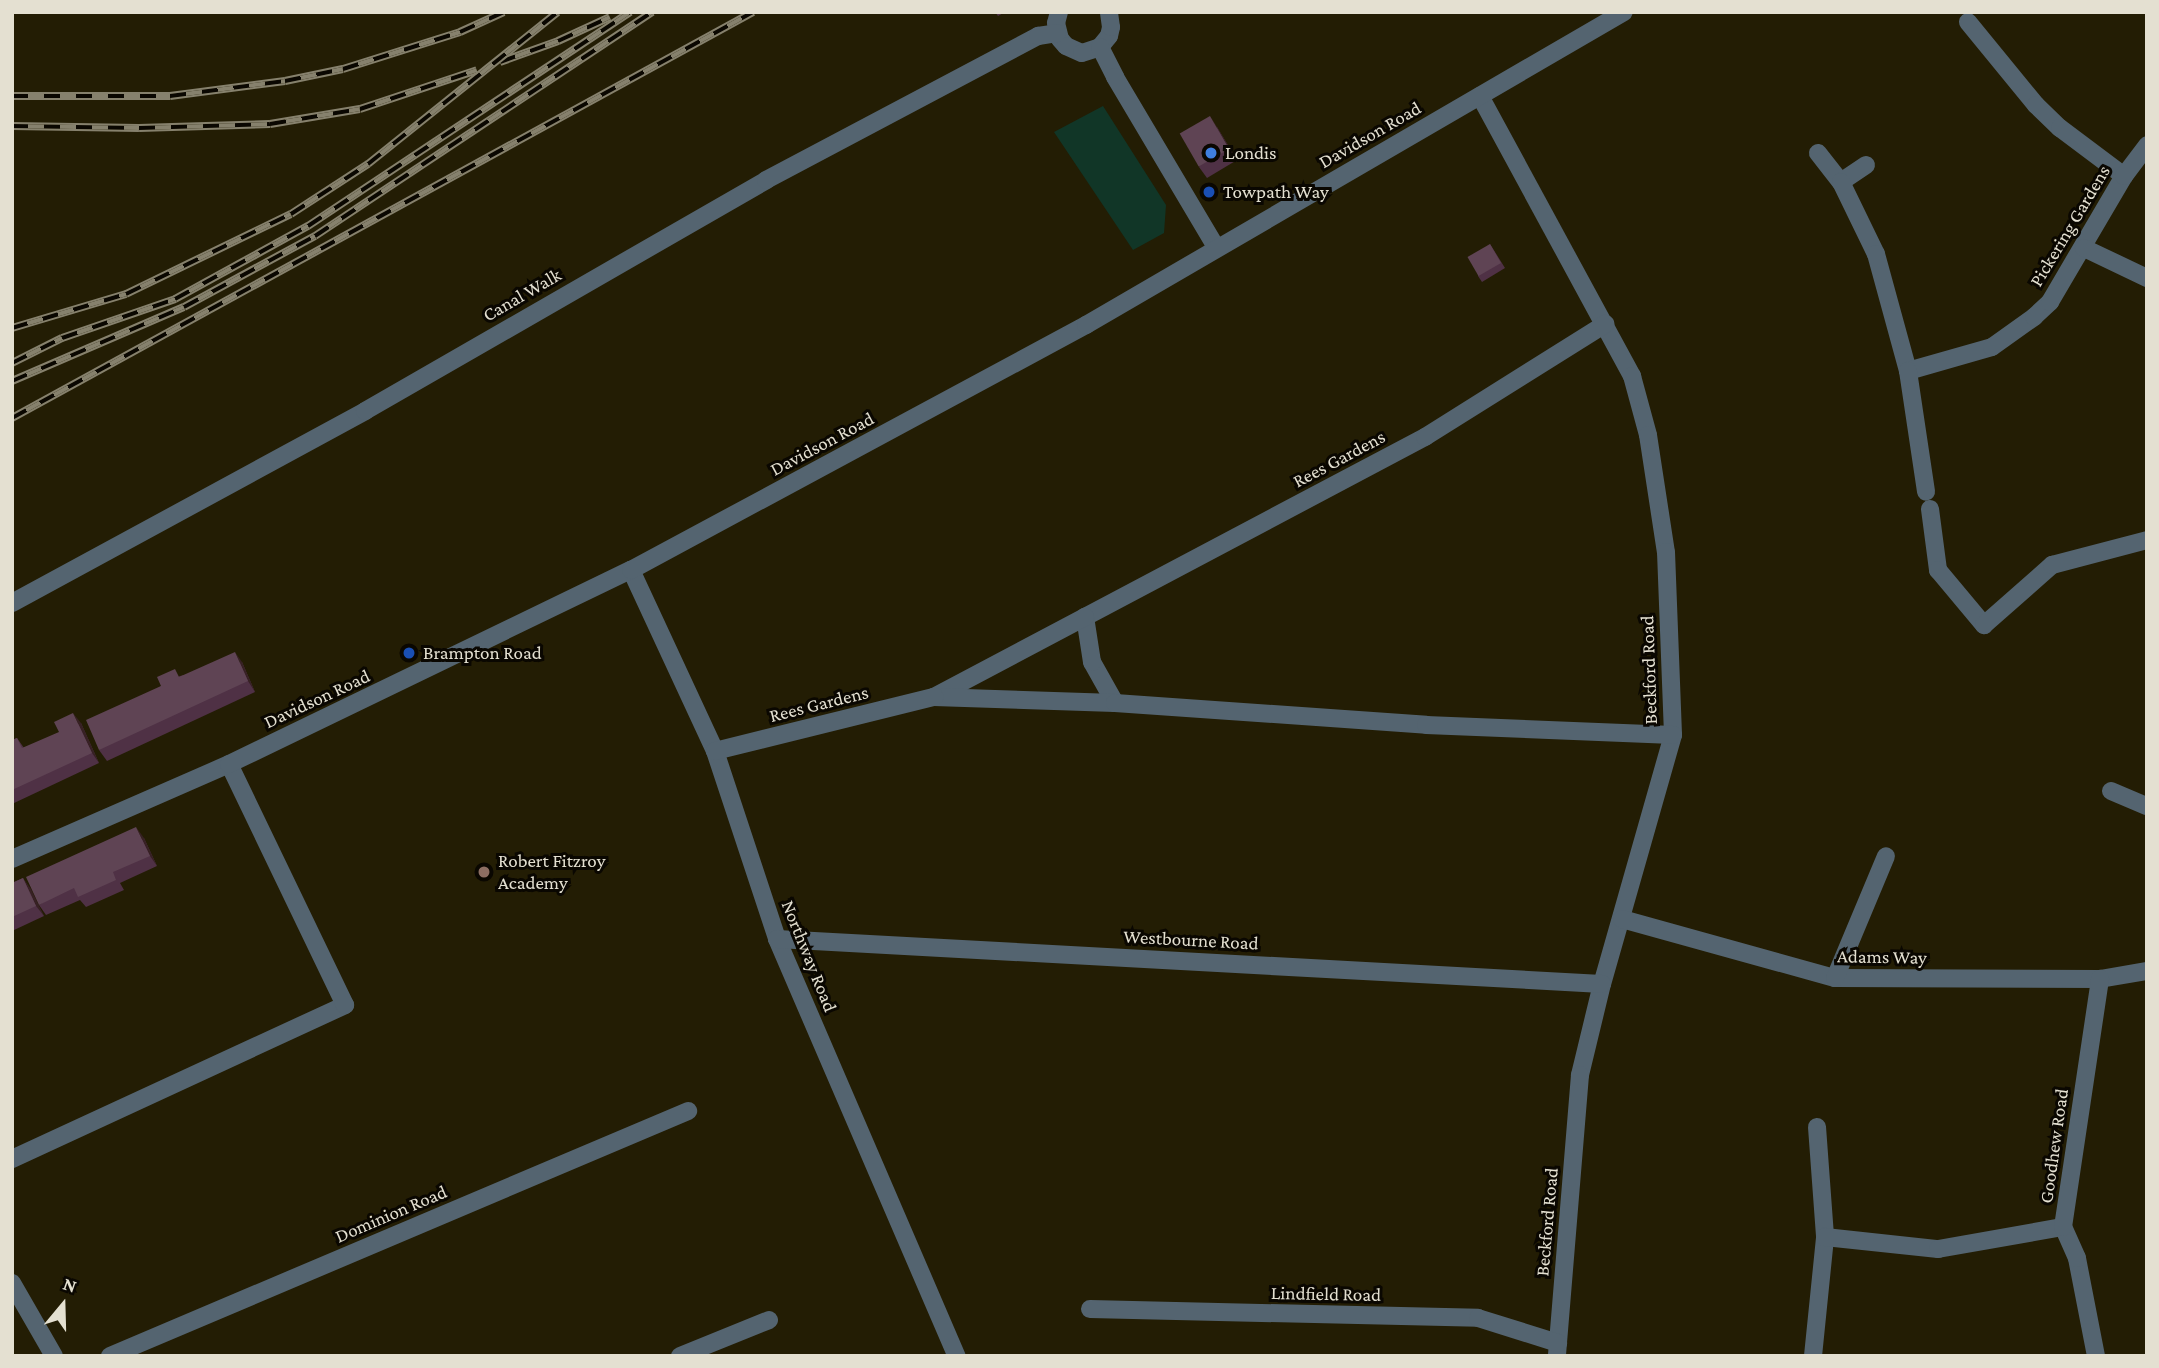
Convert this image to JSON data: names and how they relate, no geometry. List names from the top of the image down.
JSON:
{
  "streets": {
    "street": [
      "Davidson Road",
      "Pickering Gardens",
      "Canal Walk",
      "Rees Gardens",
      "Beckford Road",
      "Westbourne Road",
      "Northway Road",
      "Adams Way",
      "Goodhew Road",
      "Dominion Road",
      "Lindfield Road"
    ]
  },
  "crossings": [
    ["Davidson Road", "Beckford Road"],
    ["Davidson Road", "Northway Road"],
    ["Rees Gardens", "Beckford Road"],
    ["Rees Gardens", "Northway Road"],
    ["Beckford Road", "Westbourne Road"],
    ["Beckford Road", "Adams Way"],
    ["Beckford Road", "Lindfield Road"],
    ["Westbourne Road", "Northway Road"],
    ["Adams Way", "Goodhew Road"]
  ],
  "places": [
    "Londis",
    "Towpath Way",
    "Brampton Road",
    "Robert Fitzroy Academy"
  ],
  "north": "top"
}
